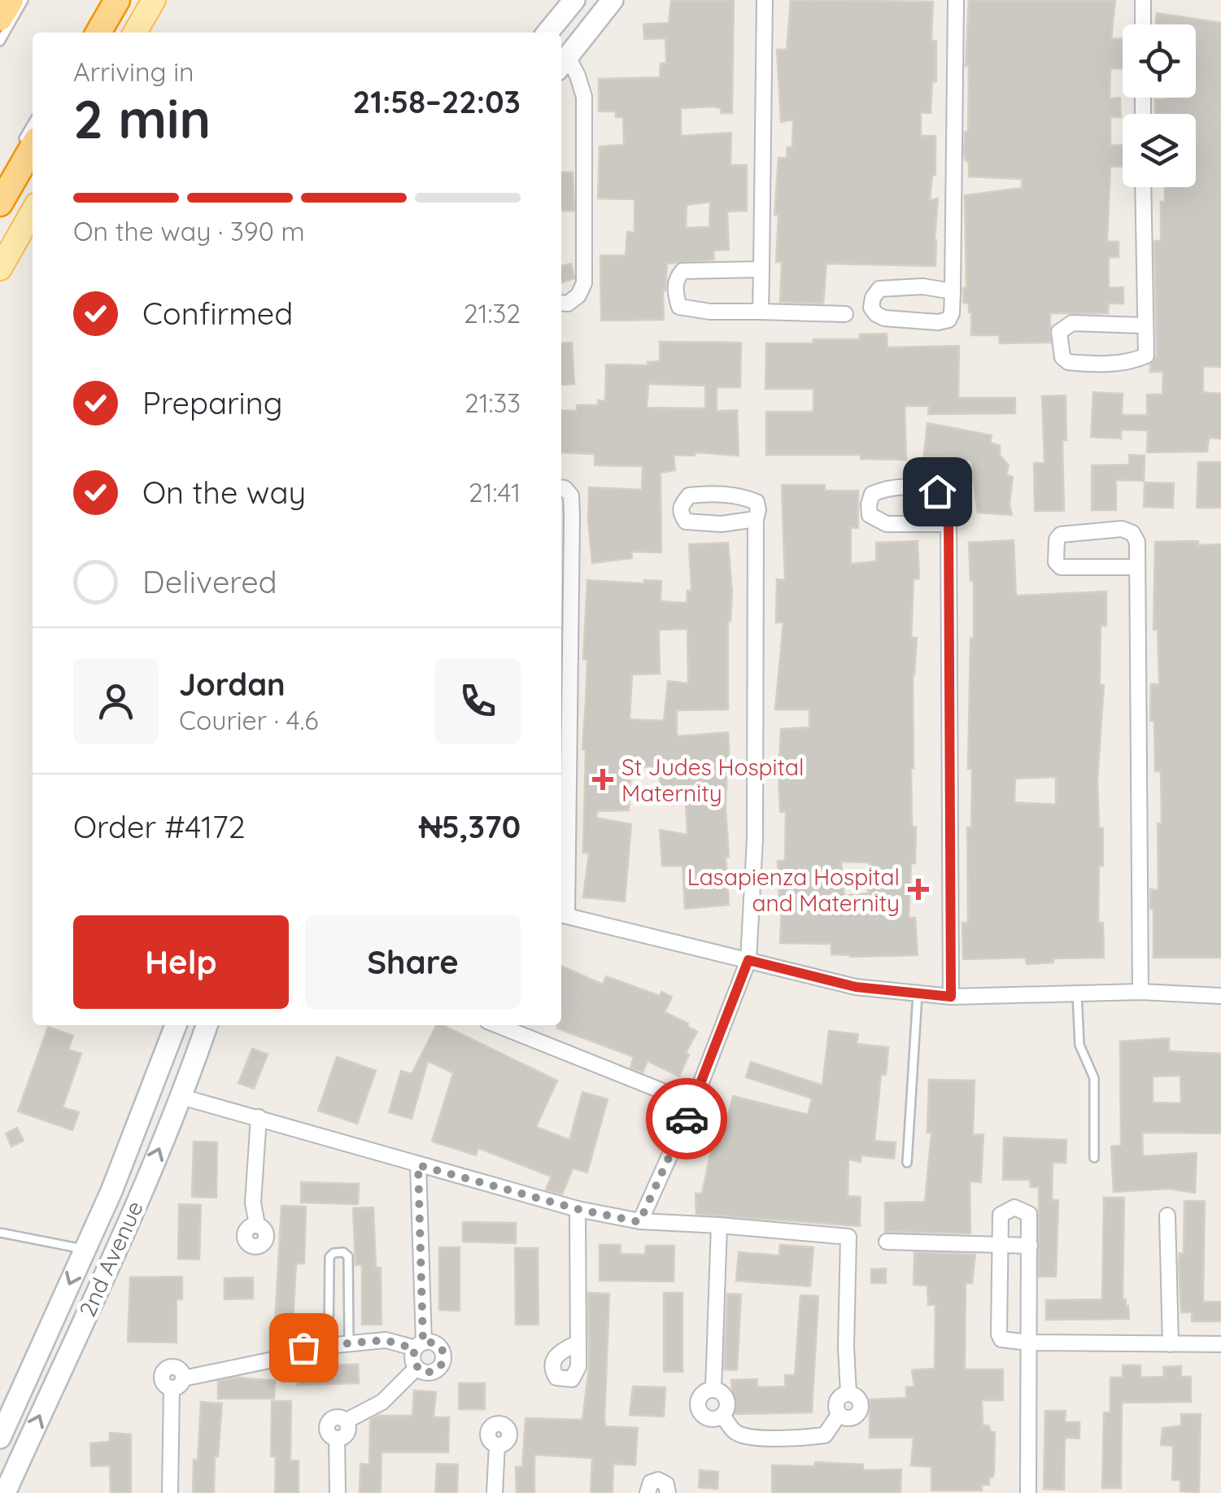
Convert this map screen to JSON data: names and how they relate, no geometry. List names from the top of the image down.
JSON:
{
  "streets": {
    "street": ["2nd Avenue"]
  },
  "places": {
    "health": ["St Judes Hospital Maternity", "Lasapienza Hospital and Maternity"]
  },
  "page": {
    "heading": ["2 min", "Arriving in", "21:58–22:03"],
    "panel": [
      "Jordan",
      "Courier · 4.6",
      "Order #4172",
      "₦5,370"
    ],
    "bar": "On the way · 390 m",
    "list": [
      ["Confirmed", "21:32"],
      ["Preparing", "21:33"],
      ["On the way", "21:41"],
      "Delivered"
    ],
    "buttons": ["Help", "Share"]
  }
}
